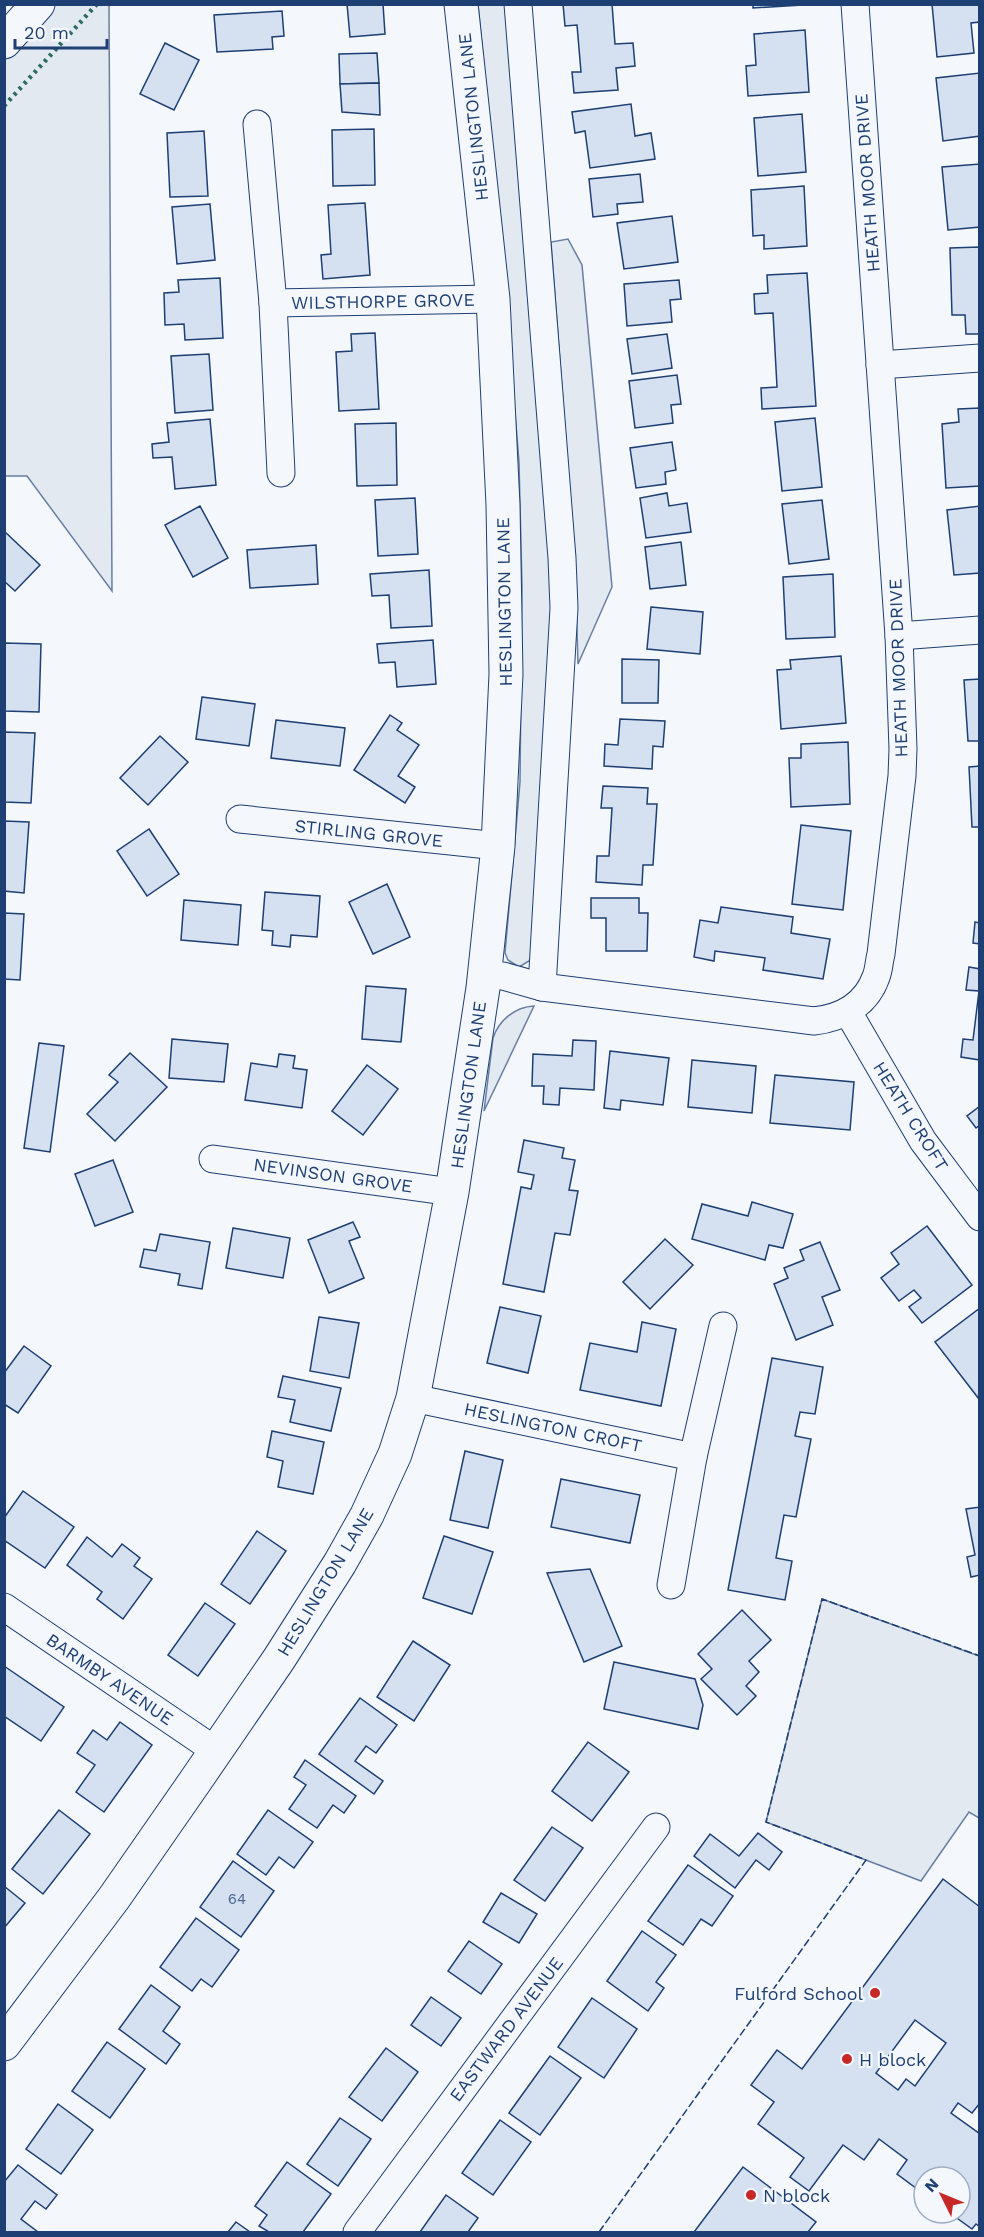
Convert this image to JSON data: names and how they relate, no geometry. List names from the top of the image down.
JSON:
{
  "streets": {
    "street": [
      "HESLINGTON LANE",
      "HEATH MOOR DRIVE",
      "WILSTHORPE GROVE",
      "STIRLING GROVE",
      "HEATH CROFT",
      "NEVINSON GROVE",
      "HESLINGTON CROFT",
      "BARMBY AVENUE",
      "EASTWARD AVENUE"
    ]
  },
  "crossings": [
    ["HESLINGTON LANE", "WILSTHORPE GROVE"],
    ["HESLINGTON LANE", "STIRLING GROVE"],
    ["HESLINGTON LANE", "NEVINSON GROVE"],
    ["HESLINGTON LANE", "HESLINGTON CROFT"],
    ["HESLINGTON LANE", "BARMBY AVENUE"],
    ["HEATH MOOR DRIVE", "HEATH CROFT"]
  ],
  "places": ["Fulford School", "H block", "N block"],
  "house_numbers": ["64"],
  "scale_bar": "20 m",
  "north": "top left"
}
